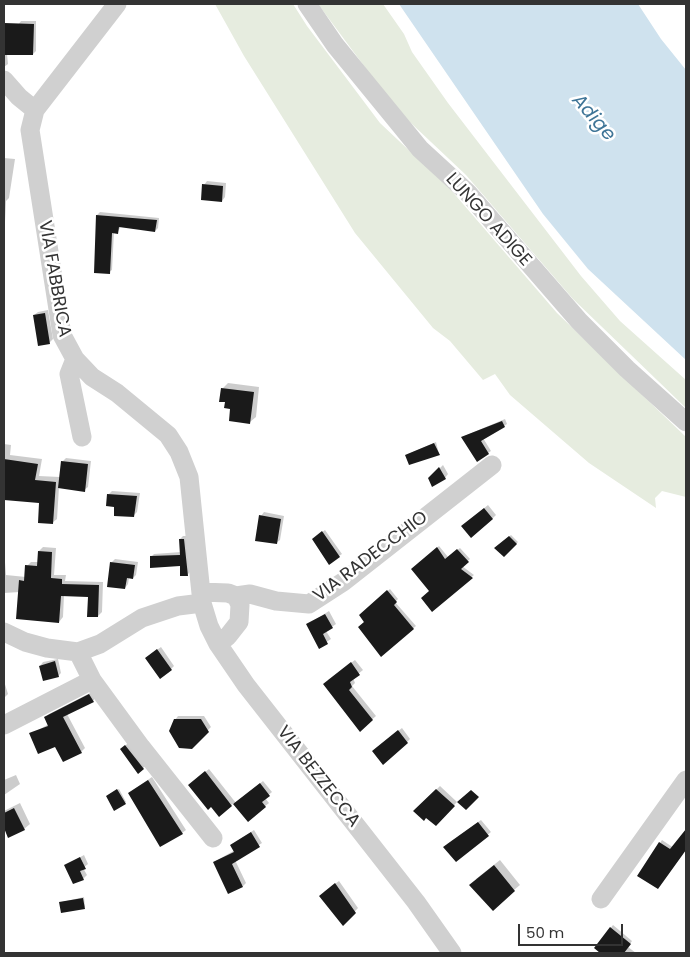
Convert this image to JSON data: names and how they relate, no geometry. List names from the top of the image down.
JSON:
{
  "streets": {
    "street": [
      "LUNGO ADIGE",
      "VIA FABBRICA",
      "VIA RADECCHIO",
      "VIA BEZZECCA"
    ]
  },
  "crossings": [
    ["VIA FABBRICA", "VIA RADECCHIO"],
    ["VIA FABBRICA", "VIA BEZZECCA"],
    ["VIA RADECCHIO", "VIA BEZZECCA"]
  ],
  "water": ["Adige"],
  "scale_bar": "50 m"
}
